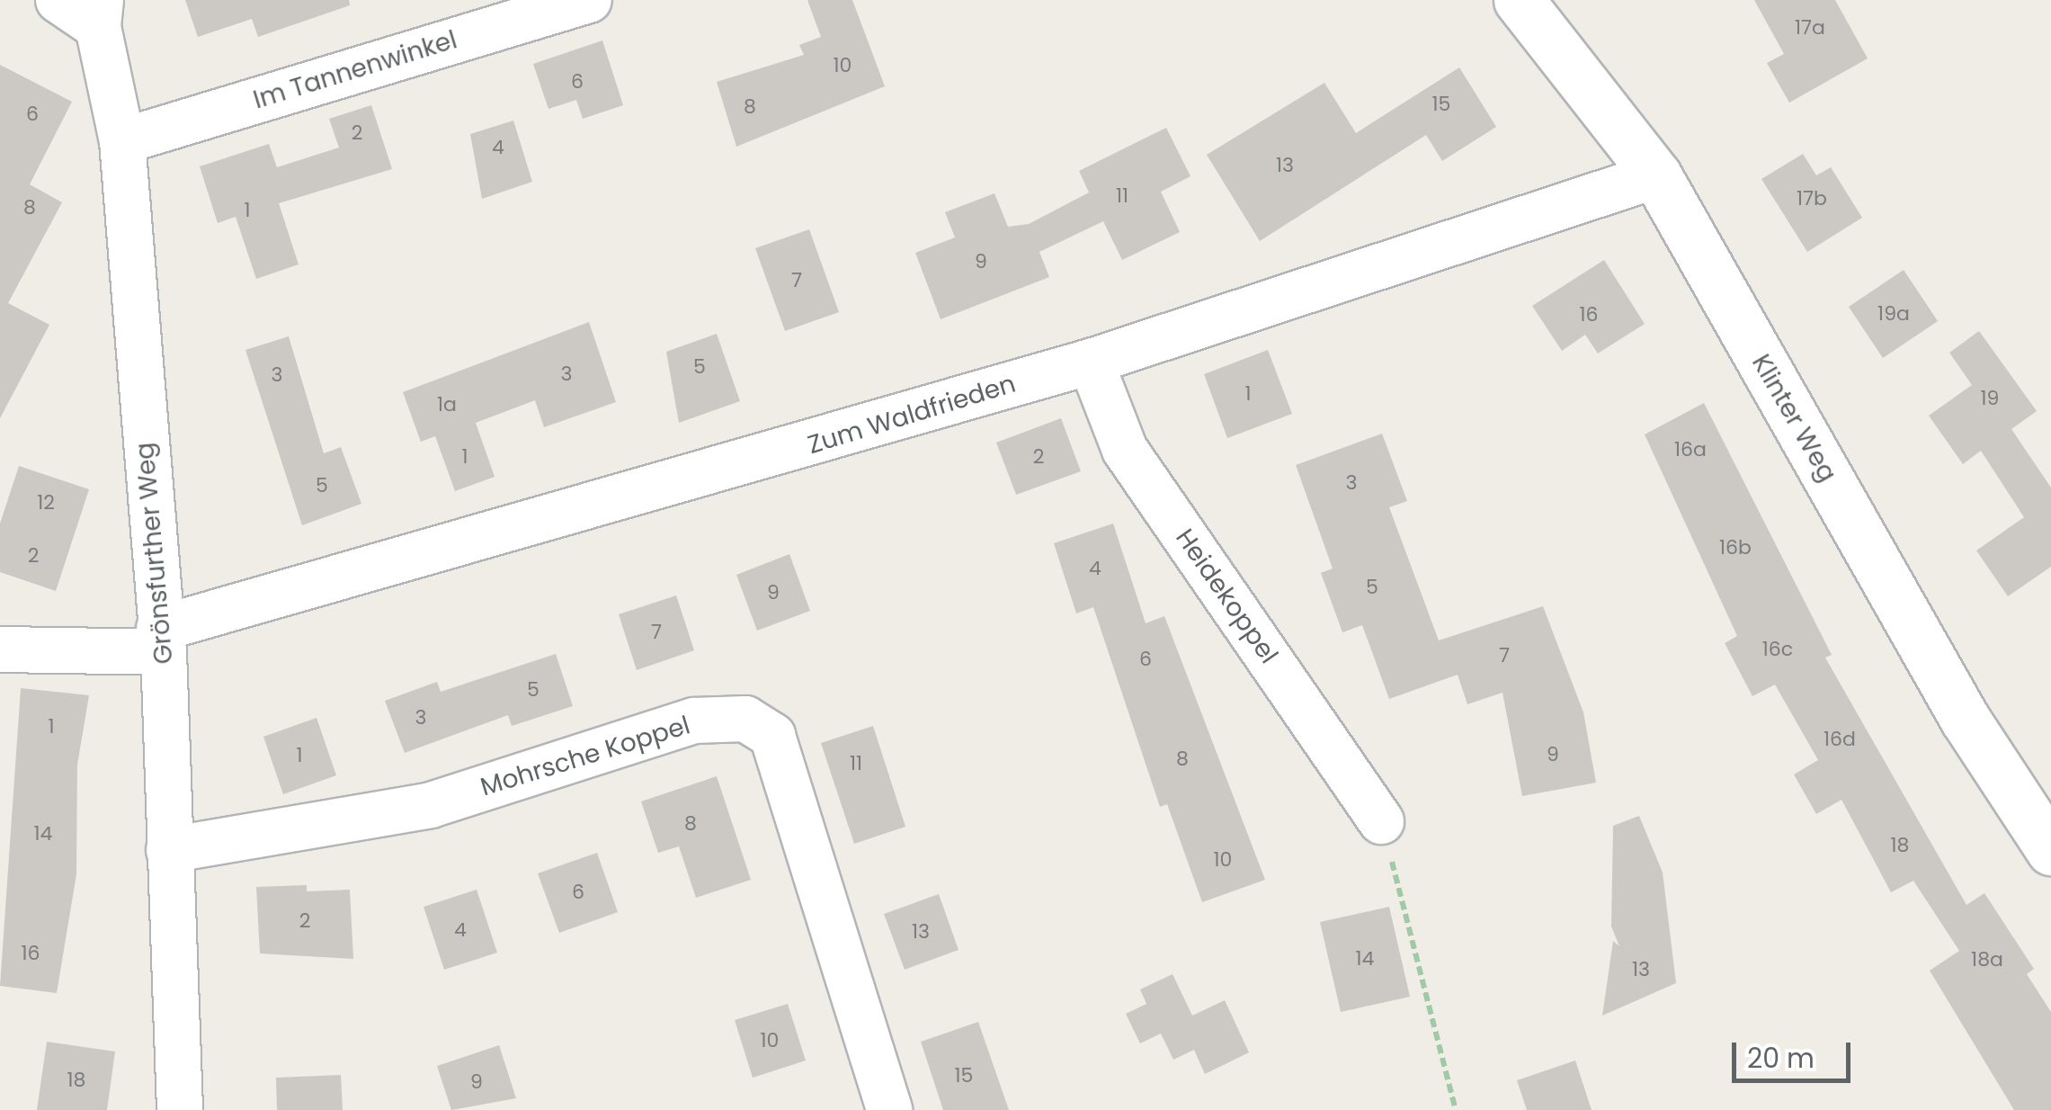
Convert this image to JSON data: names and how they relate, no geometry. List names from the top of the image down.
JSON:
{
  "streets": {
    "street": [
      "Im Tannenwinkel",
      "Zum Waldfrieden",
      "Klinter Weg",
      "Grönsfurther Weg",
      "Heidekoppel",
      "Mohrsche Koppel"
    ]
  },
  "crossings": [
    ["Im Tannenwinkel", "Grönsfurther Weg"],
    ["Zum Waldfrieden", "Klinter Weg"],
    ["Zum Waldfrieden", "Grönsfurther Weg"],
    ["Zum Waldfrieden", "Heidekoppel"],
    ["Grönsfurther Weg", "Mohrsche Koppel"]
  ],
  "house_numbers": [
    "17a",
    "10",
    "6",
    "15",
    "8",
    "6",
    "2",
    "4",
    "13",
    "11",
    "17b",
    "8",
    "1",
    "9",
    "7",
    "19a",
    "16",
    "5",
    "3",
    "3",
    "1",
    "19",
    "1a",
    "16a",
    "1",
    "2",
    "3",
    "5",
    "12",
    "16b",
    "2",
    "4",
    "5",
    "9",
    "7",
    "16c",
    "7",
    "6",
    "5",
    "3",
    "1",
    "16d",
    "9",
    "1",
    "8",
    "11",
    "8",
    "14",
    "18",
    "10",
    "6",
    "2",
    "4",
    "13",
    "16",
    "14",
    "18a",
    "13",
    "10",
    "15",
    "18",
    "9"
  ],
  "scale_bar": "20 m"
}
